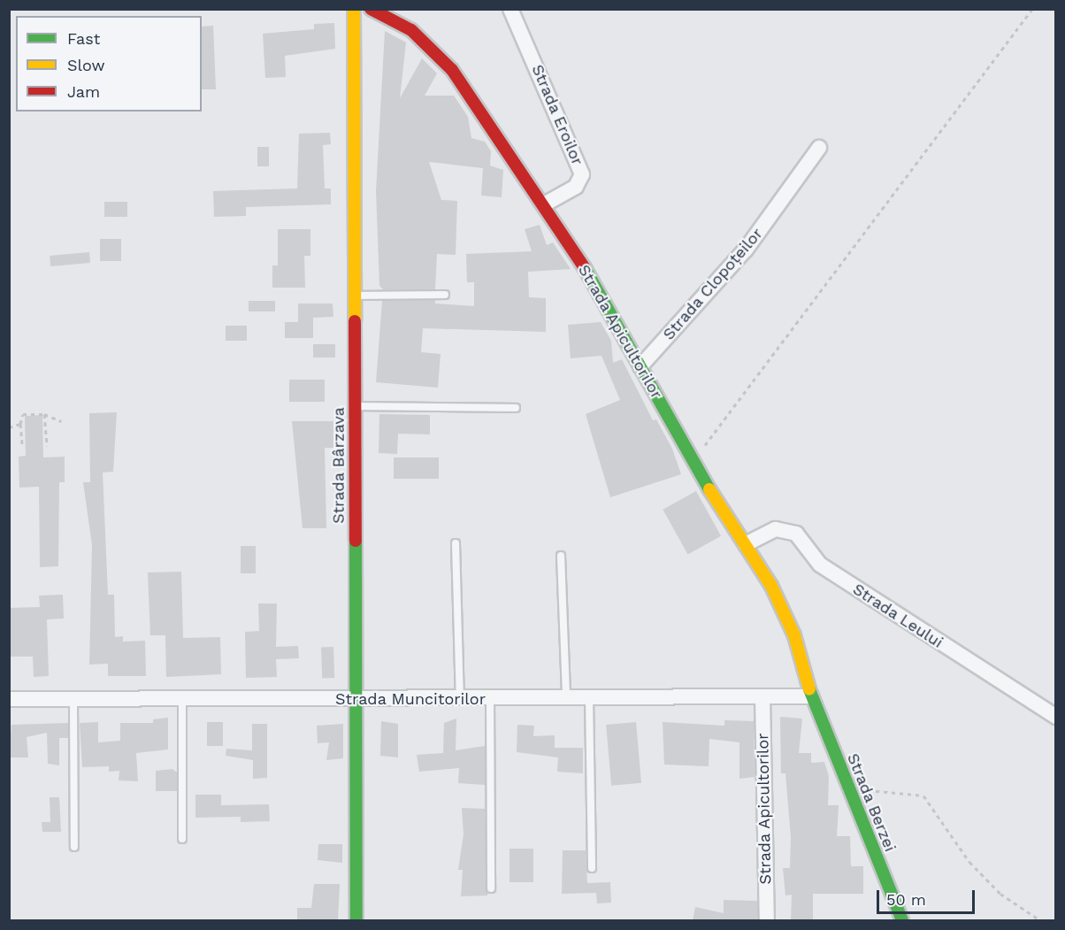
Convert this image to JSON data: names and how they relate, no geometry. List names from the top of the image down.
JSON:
{
  "streets": {
    "street": [
      "Strada Eroilor",
      "Strada Clopoțeilor",
      "Strada Apicultorilor",
      "Strada Bârzava",
      "Strada Leului",
      "Strada Muncitorilor",
      "Strada Berzei"
    ]
  },
  "crossings": [
    ["Strada Eroilor", "Strada Apicultorilor"],
    ["Strada Clopoțeilor", "Strada Apicultorilor"],
    ["Strada Apicultorilor", "Strada Leului"],
    ["Strada Apicultorilor", "Strada Muncitorilor"],
    ["Strada Apicultorilor", "Strada Berzei"],
    ["Strada Bârzava", "Strada Muncitorilor"],
    ["Strada Muncitorilor", "Strada Berzei"]
  ],
  "legend": ["Fast", "Slow", "Jam"],
  "scale_bar": "50 m"
}
